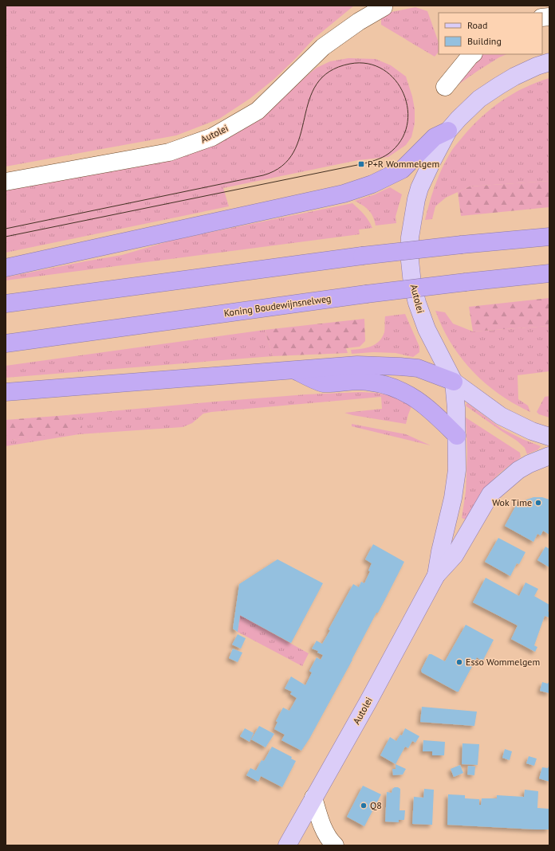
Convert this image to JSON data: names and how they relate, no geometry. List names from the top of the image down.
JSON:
{
  "streets": {
    "highway": ["Koning Boudewijnsnelweg"],
    "main road": ["Autolei"]
  },
  "places": {
    "transit": ["P+R Wommelgem"],
    "other": ["Wok Time", "Esso Wommelgem", "Q8"]
  },
  "legend": ["Road", "Building"]
}
